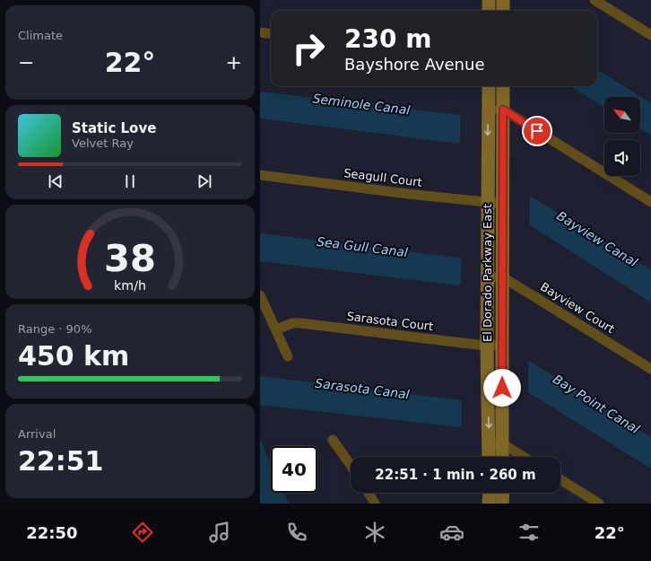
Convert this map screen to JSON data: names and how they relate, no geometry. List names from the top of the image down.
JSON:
{
  "streets": {
    "street": [
      "Seagull Court",
      "El Dorado Parkway East",
      "Bayview Court",
      "Sarasota Court"
    ]
  },
  "crossings": [
    ["Seagull Court", "El Dorado Parkway East"],
    ["El Dorado Parkway East", "Bayview Court"],
    ["El Dorado Parkway East", "Sarasota Court"]
  ],
  "water": [
    "Seminole Canal",
    "Bayview Canal",
    "Sea Gull Canal",
    "Sarasota Canal",
    "Bay Point Canal"
  ],
  "north": "top left",
  "page": {
    "tile": [
      "Climate",
      ["Range · 90%", "450 km"],
      ["Arrival", "22:51"]
    ],
    "turn": ["230 m", "Bayshore Avenue"],
    "heat": ["−", "22°", "+"],
    "song": ["Static Love", "Velvet Ray"],
    "limit": "40",
    "trip": "22:51 · 1 min · 260 m",
    "tabs": ["22:50", "22°"],
    "gauge": ["38", "km/h"]
  }
}
